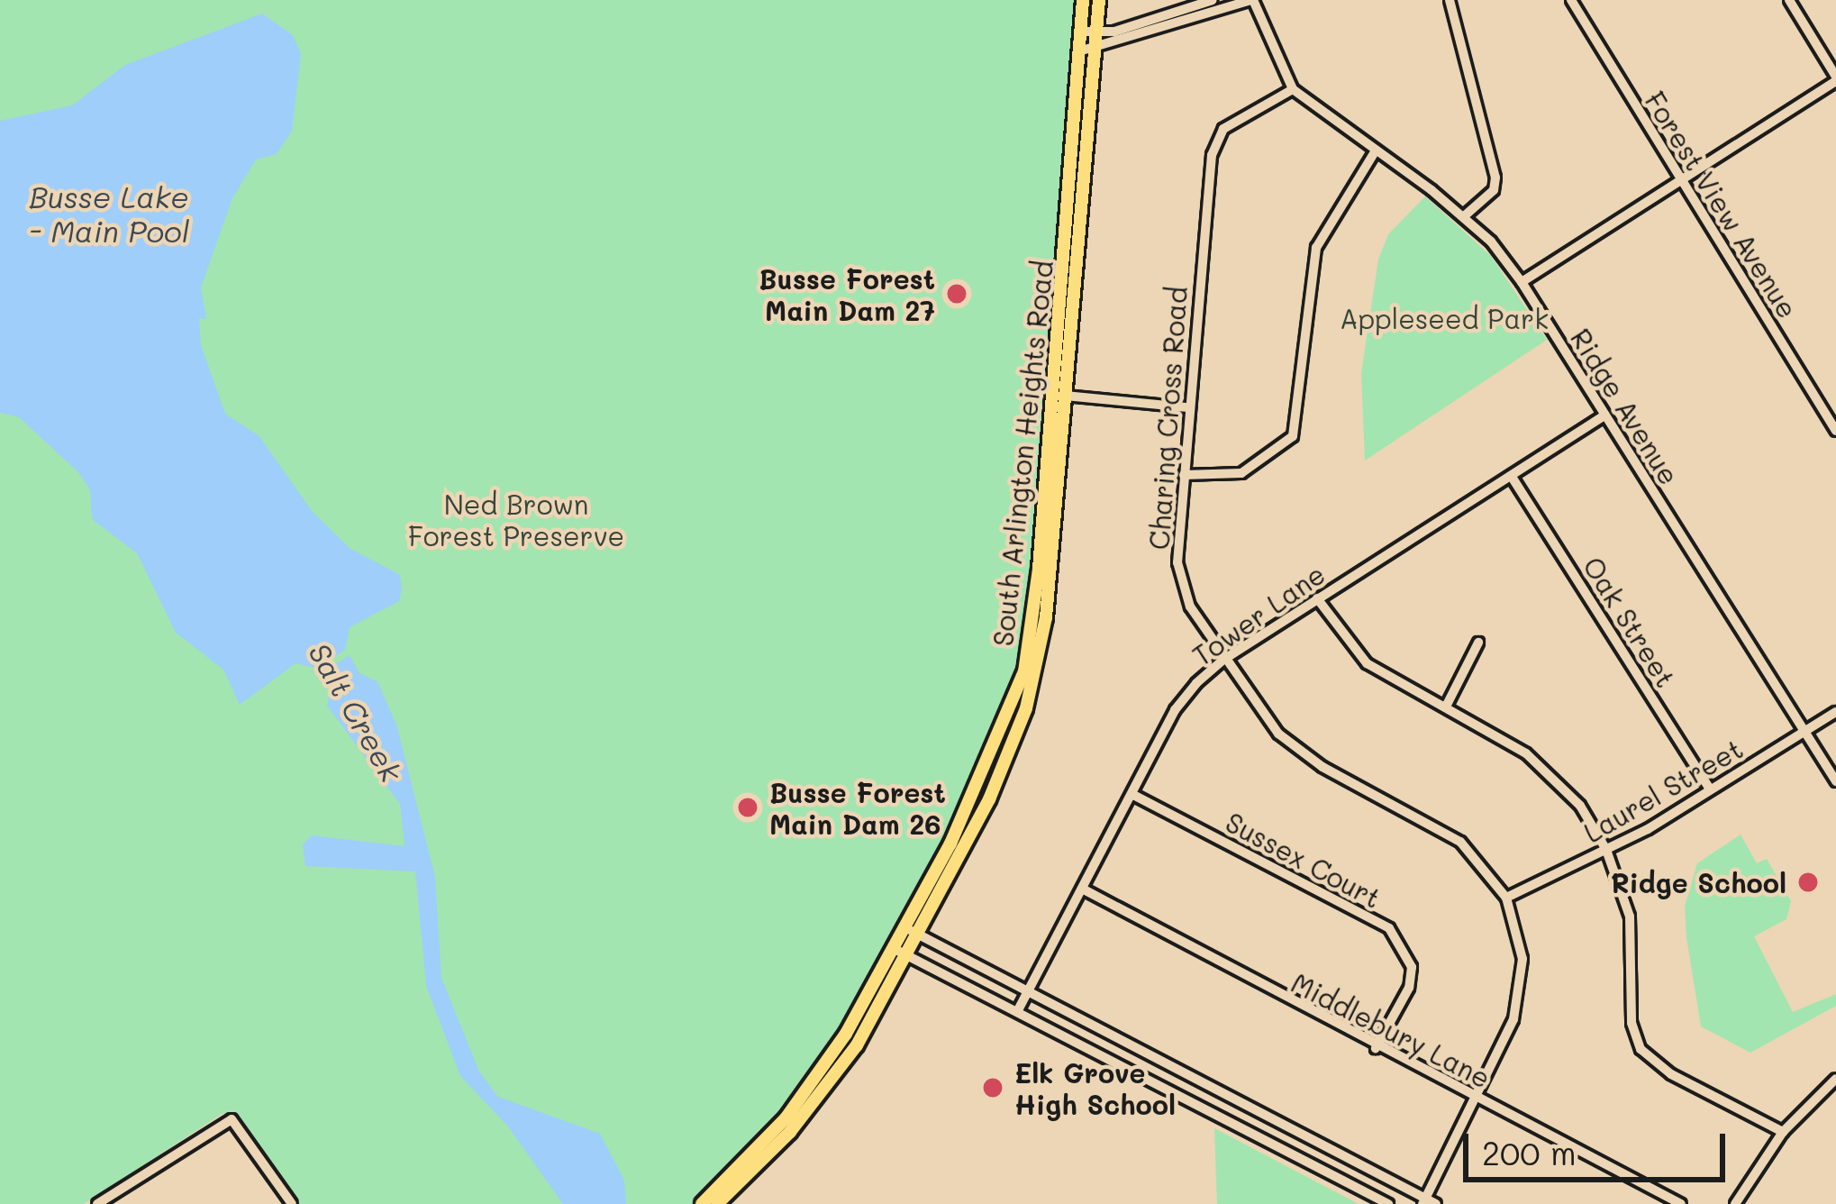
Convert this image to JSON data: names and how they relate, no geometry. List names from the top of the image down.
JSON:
{
  "streets": {
    "main road": ["South Arlington Heights Road"],
    "street": [
      "Forest View Avenue",
      "Ridge Avenue",
      "Charing Cross Road",
      "Tower Lane",
      "Oak Street",
      "Laurel Street",
      "Sussex Court",
      "Middlebury Lane"
    ]
  },
  "crossings": [
    ["Ridge Avenue", "Charing Cross Road"],
    ["Ridge Avenue", "Tower Lane"],
    ["Ridge Avenue", "Laurel Street"],
    ["Charing Cross Road", "Tower Lane"],
    ["Charing Cross Road", "Laurel Street"],
    ["Charing Cross Road", "Middlebury Lane"],
    ["Tower Lane", "Oak Street"],
    ["Tower Lane", "Sussex Court"],
    ["Tower Lane", "Middlebury Lane"],
    ["Oak Street", "Laurel Street"],
    ["Sussex Court", "Middlebury Lane"]
  ],
  "water": ["Busse Lake - Main Pool", "Salt Creek"],
  "parks": ["Appleseed Park", "Ned Brown Forest Preserve"],
  "places": [
    "Busse Forest Main Dam 27",
    "Busse Forest Main Dam 26",
    "Ridge School",
    "Elk Grove High School"
  ],
  "scale_bar": "200 m"
}
